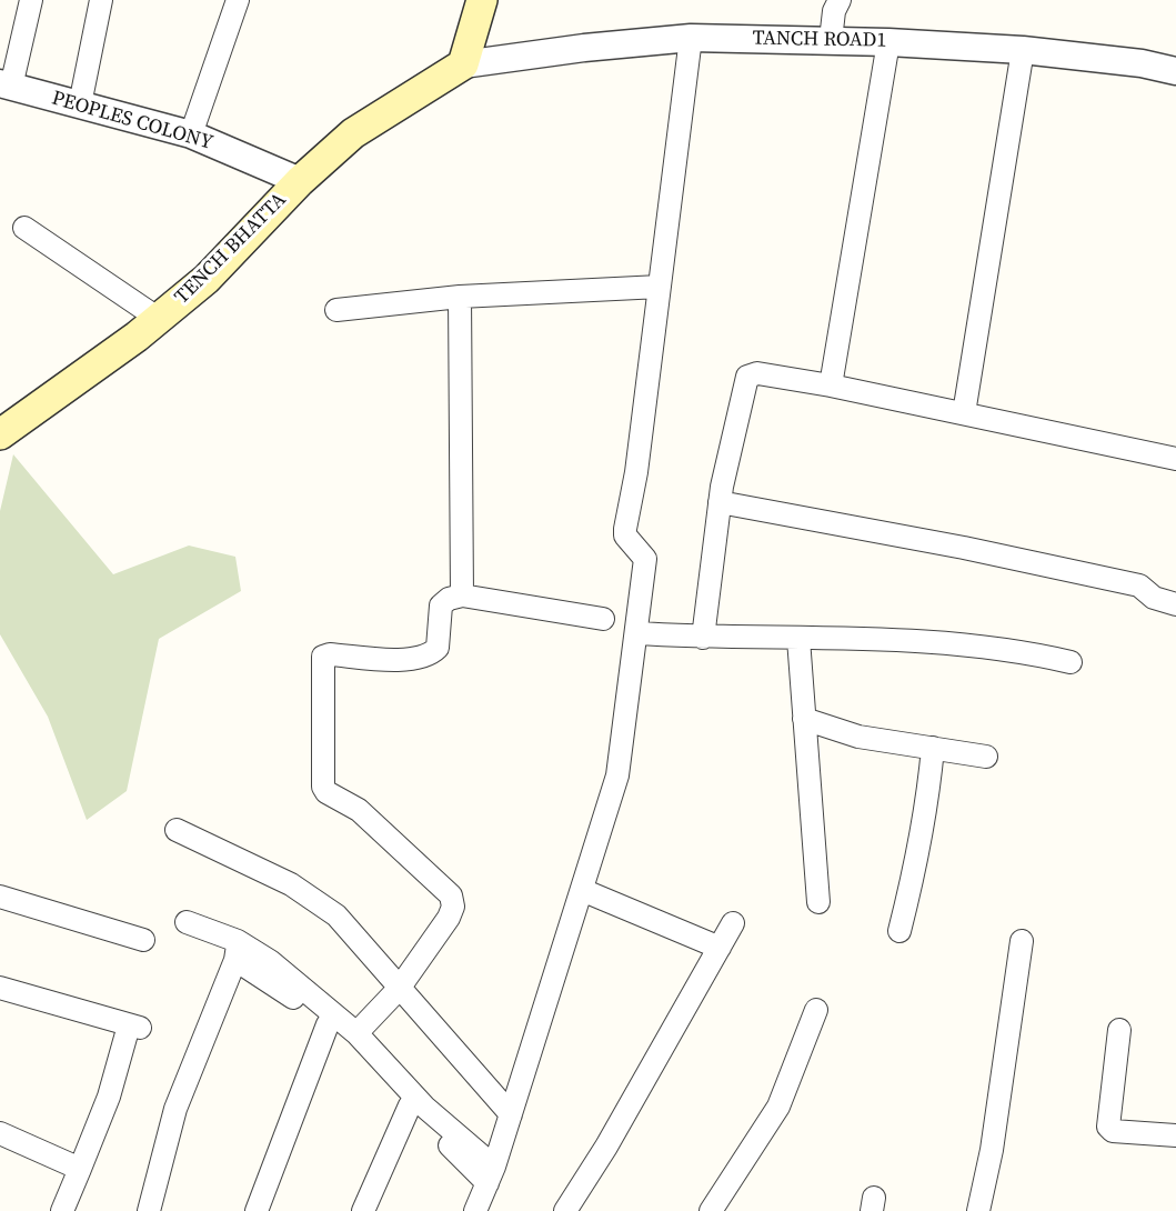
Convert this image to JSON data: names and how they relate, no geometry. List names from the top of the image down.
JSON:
{
  "streets": {
    "main road": ["TENCH BHATTA"],
    "street": ["TANCH ROAD1", "PEOPLES COLONY"]
  },
  "crossings": [
    ["TANCH ROAD1", "TENCH BHATTA"],
    ["PEOPLES COLONY", "TENCH BHATTA"]
  ]
}
